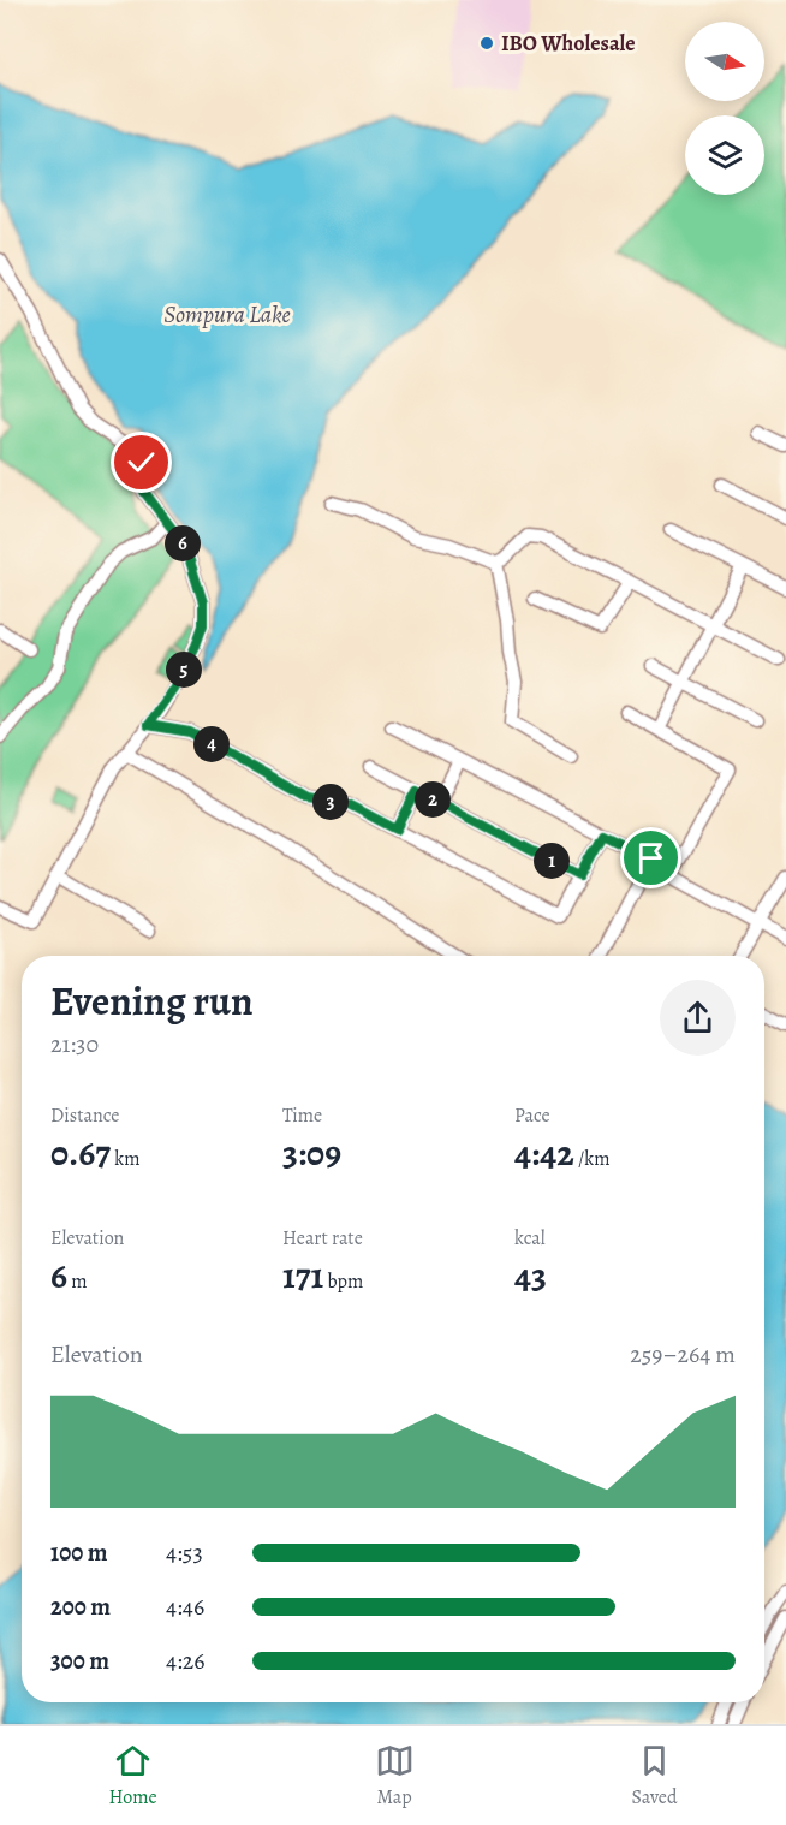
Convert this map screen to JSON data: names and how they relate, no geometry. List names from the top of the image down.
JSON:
{
  "water": ["Sompura Lake"],
  "places": ["IBO Wholesale"],
  "north": "right",
  "page": {
    "pins": [
      "6",
      "5",
      "4",
      "2",
      "3",
      "1"
    ],
    "heading": ["Evening run", "21:30"],
    "stats": [
      ["Distance", "0.67 km"],
      ["Time", "3:09"],
      ["Pace", "4:42 /km"],
      ["Elevation", "6 m"],
      ["Heart rate", "171 bpm"],
      ["kcal", "43"]
    ],
    "chart": ["Elevation", "259–264 m"],
    "list": [
      {
        "name": "100 m",
        "note": "4:53"
      },
      {
        "name": "200 m",
        "note": "4:46"
      },
      {
        "name": "300 m",
        "note": "4:26"
      }
    ],
    "tabs": ["Home", "Map", "Saved"]
  }
}
